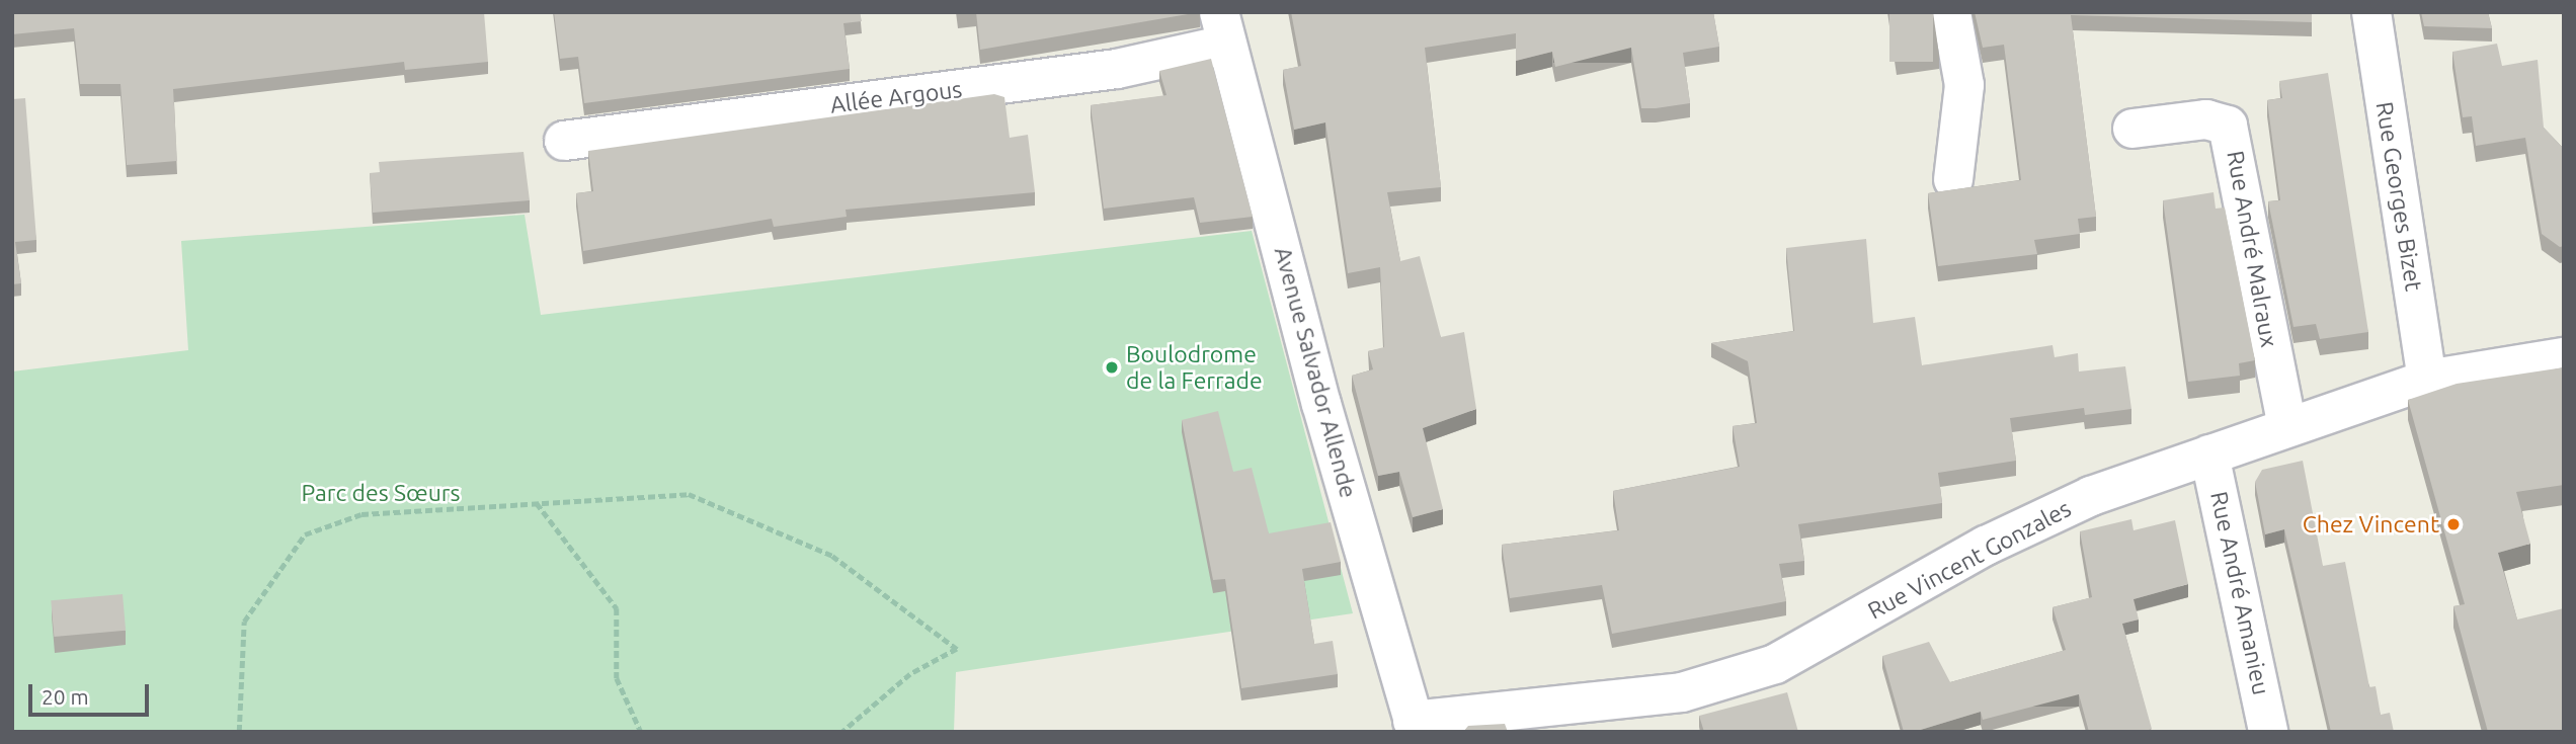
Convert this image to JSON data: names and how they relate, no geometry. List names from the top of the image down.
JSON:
{
  "streets": {
    "street": [
      "Allée Argous",
      "Rue Georges Bizet",
      "Rue André Malraux",
      "Avenue Salvador Allende",
      "Rue Vincent Gonzales",
      "Rue André Amanieu"
    ]
  },
  "crossings": [
    ["Allée Argous", "Avenue Salvador Allende"],
    ["Rue Georges Bizet", "Rue Vincent Gonzales"],
    ["Rue André Malraux", "Rue Vincent Gonzales"],
    ["Avenue Salvador Allende", "Rue Vincent Gonzales"],
    ["Rue Vincent Gonzales", "Rue André Amanieu"]
  ],
  "parks": ["Parc des Sœurs"],
  "places": ["Boulodrome de la Ferrade", "Chez Vincent"],
  "scale_bar": "20 m"
}
